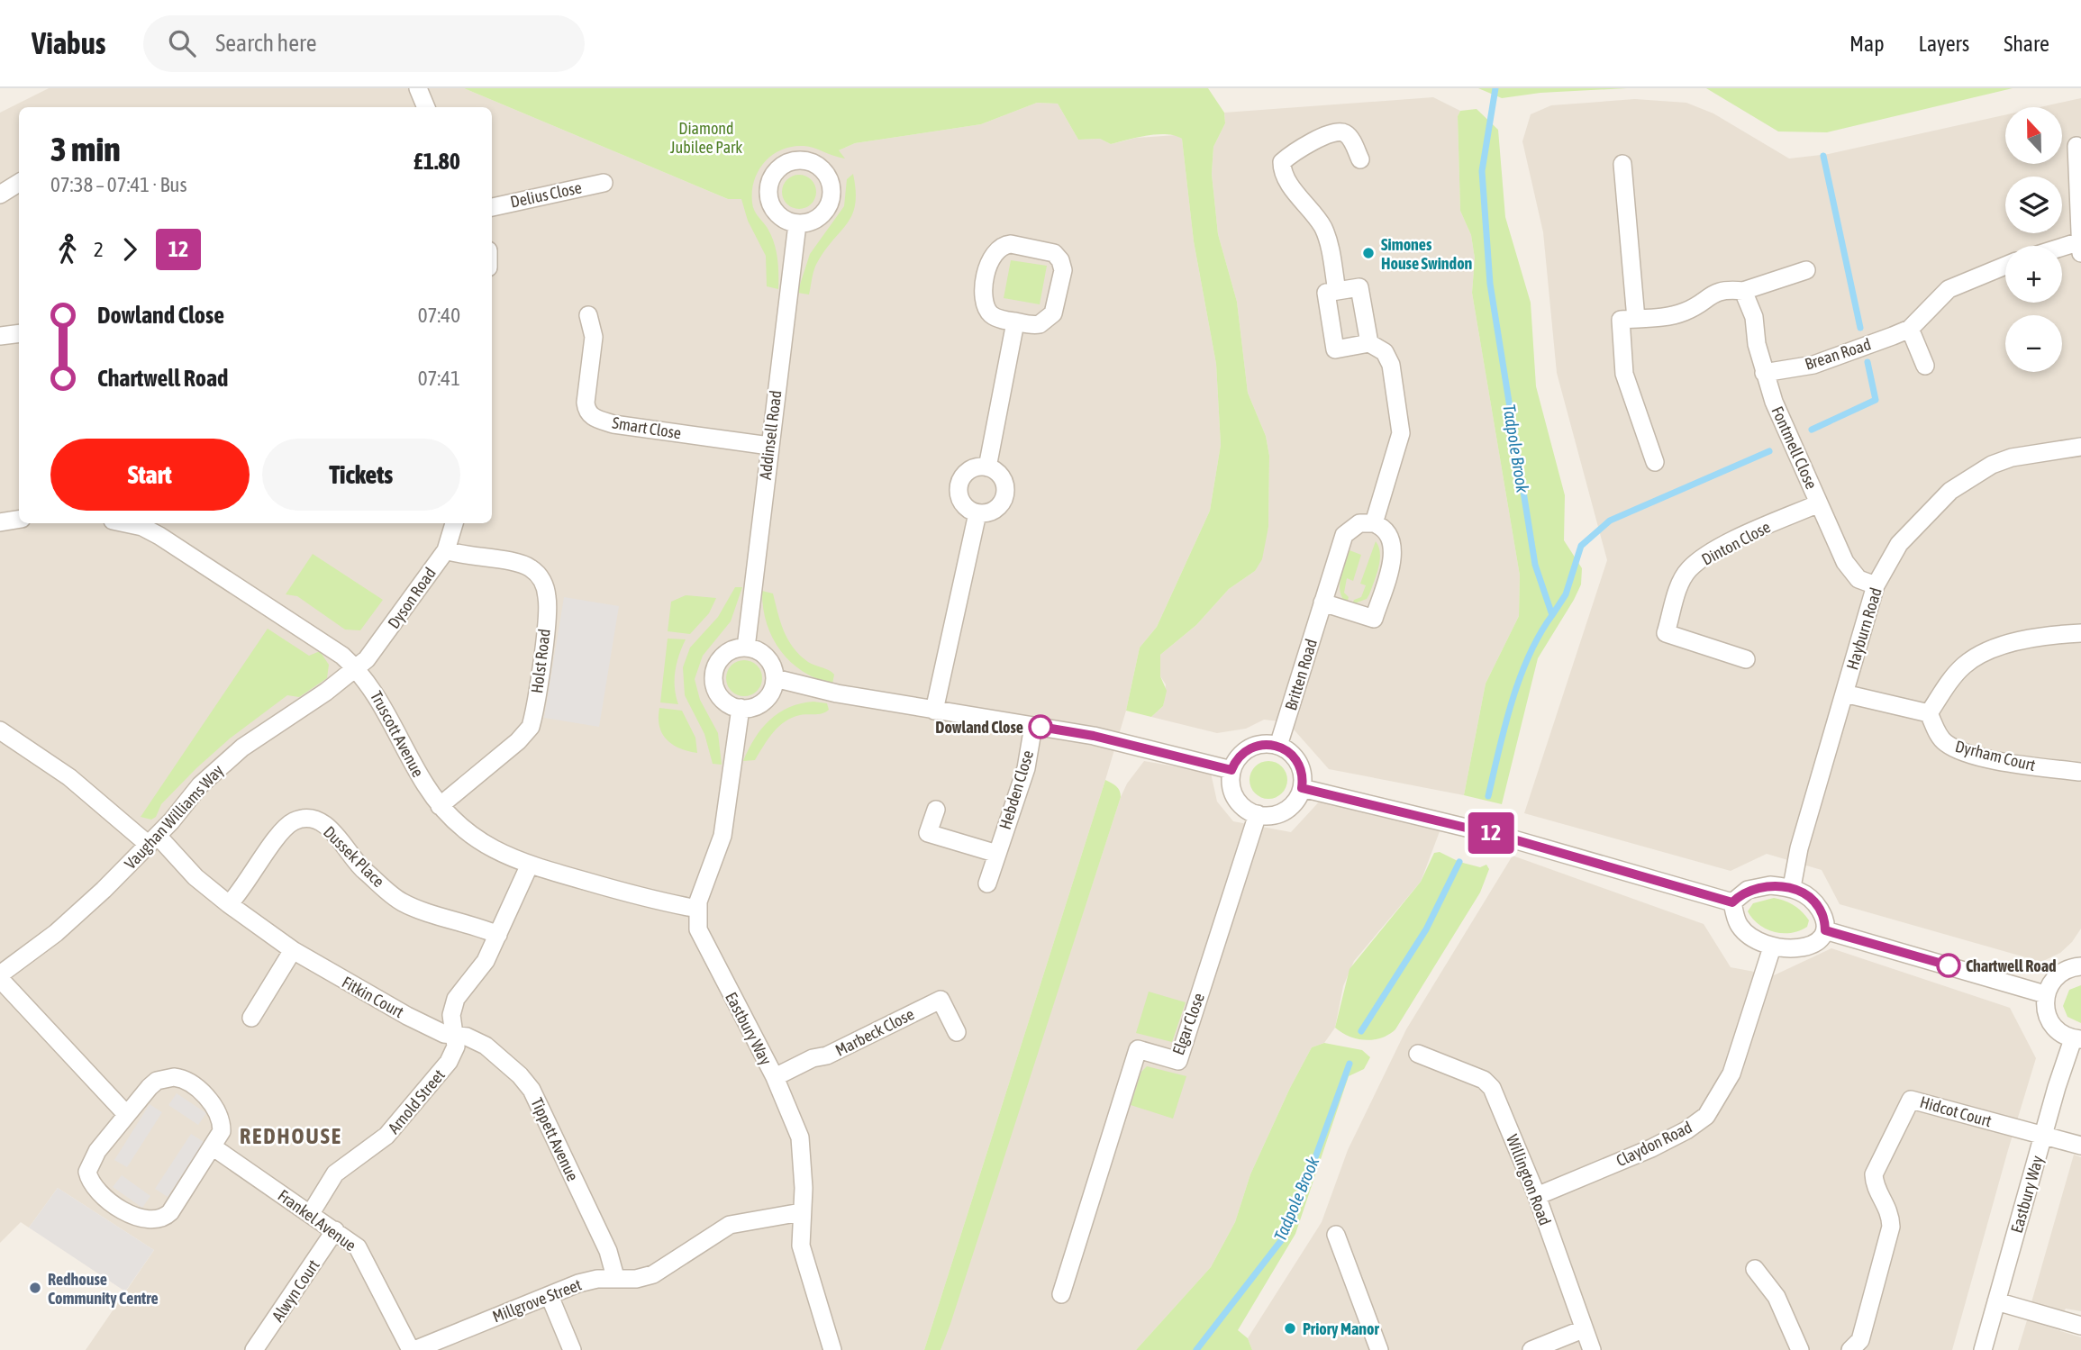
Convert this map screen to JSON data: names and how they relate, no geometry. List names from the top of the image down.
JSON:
{
  "streets": {
    "street": [
      "Delius Close",
      "Brean Road",
      "Smart Close",
      "Addinsell Road",
      "Fontmell Close",
      "Dinton Close",
      "Dyson Road",
      "Hayburn Road",
      "Holst Road",
      "Britten Road",
      "Truscott Avenue",
      "Dyrham Court",
      "Hebden Close",
      "Vaughan Williams Way",
      "Dussek Place",
      "Fitkin Court",
      "Elgar Close",
      "Eastbury Way",
      "Marbeck Close",
      "Arnold Street",
      "Hidcot Court",
      "Tippett Avenue",
      "Claydon Road",
      "Willington Road",
      "Frankel Avenue",
      "Alwyn Court",
      "Millgrove Street"
    ]
  },
  "crossings": [
    ["Brean Road", "Fontmell Close"],
    ["Smart Close", "Addinsell Road"],
    ["Addinsell Road", "Eastbury Way"],
    ["Fontmell Close", "Dinton Close"],
    ["Fontmell Close", "Hayburn Road"],
    ["Dyson Road", "Holst Road"],
    ["Dyson Road", "Truscott Avenue"],
    ["Dyson Road", "Vaughan Williams Way"],
    ["Hayburn Road", "Claydon Road"],
    ["Holst Road", "Truscott Avenue"],
    ["Britten Road", "Elgar Close"],
    ["Truscott Avenue", "Vaughan Williams Way"],
    ["Truscott Avenue", "Eastbury Way"],
    ["Truscott Avenue", "Arnold Street"],
    ["Dussek Place", "Fitkin Court"],
    ["Dussek Place", "Arnold Street"],
    ["Fitkin Court", "Arnold Street"],
    ["Fitkin Court", "Tippett Avenue"],
    ["Eastbury Way", "Marbeck Close"],
    ["Eastbury Way", "Hidcot Court"],
    ["Eastbury Way", "Millgrove Street"],
    ["Arnold Street", "Tippett Avenue"],
    ["Arnold Street", "Frankel Avenue"],
    ["Tippett Avenue", "Millgrove Street"],
    ["Claydon Road", "Willington Road"],
    ["Frankel Avenue", "Alwyn Court"],
    ["Frankel Avenue", "Millgrove Street"]
  ],
  "districts": ["REDHOUSE"],
  "water": ["Tadpole Brook"],
  "parks": ["Diamond Jubilee Park"],
  "places": [
    "Simones House Swindon",
    "Dowland Close",
    "Chartwell Road",
    "Redhouse Community Centre",
    "Priory Manor"
  ],
  "lines": ["bus line 12"],
  "north": "top",
  "page": {
    "header": "Viabus",
    "search": "Search here",
    "nav": ["Map", "Layers", "Share"],
    "on_map": "12",
    "map_buttons": ["+", "−"],
    "heading": ["3 min", "07:38 – 07:41 · Bus", "£1.80"],
    "legs": ["2", "12"],
    "list": [
      {
        "name": "Dowland Close",
        "value": "07:40"
      },
      {
        "name": "Chartwell Road",
        "value": "07:41"
      }
    ],
    "buttons": ["Start", "Tickets"]
  }
}
